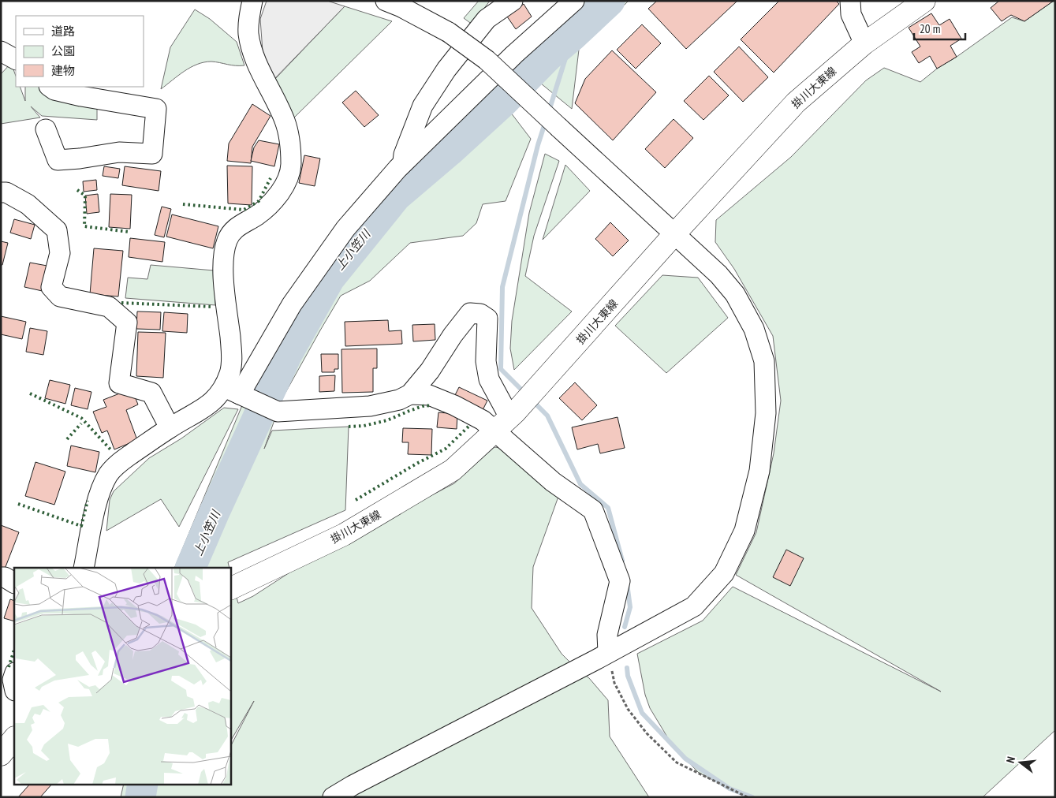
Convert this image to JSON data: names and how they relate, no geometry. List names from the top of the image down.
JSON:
{
  "streets": {
    "main road": ["掛川大東線"]
  },
  "water": ["上小笠川"],
  "legend": ["道路", "公園", "建物"],
  "scale_bar": "20 m",
  "north": "left"
}
